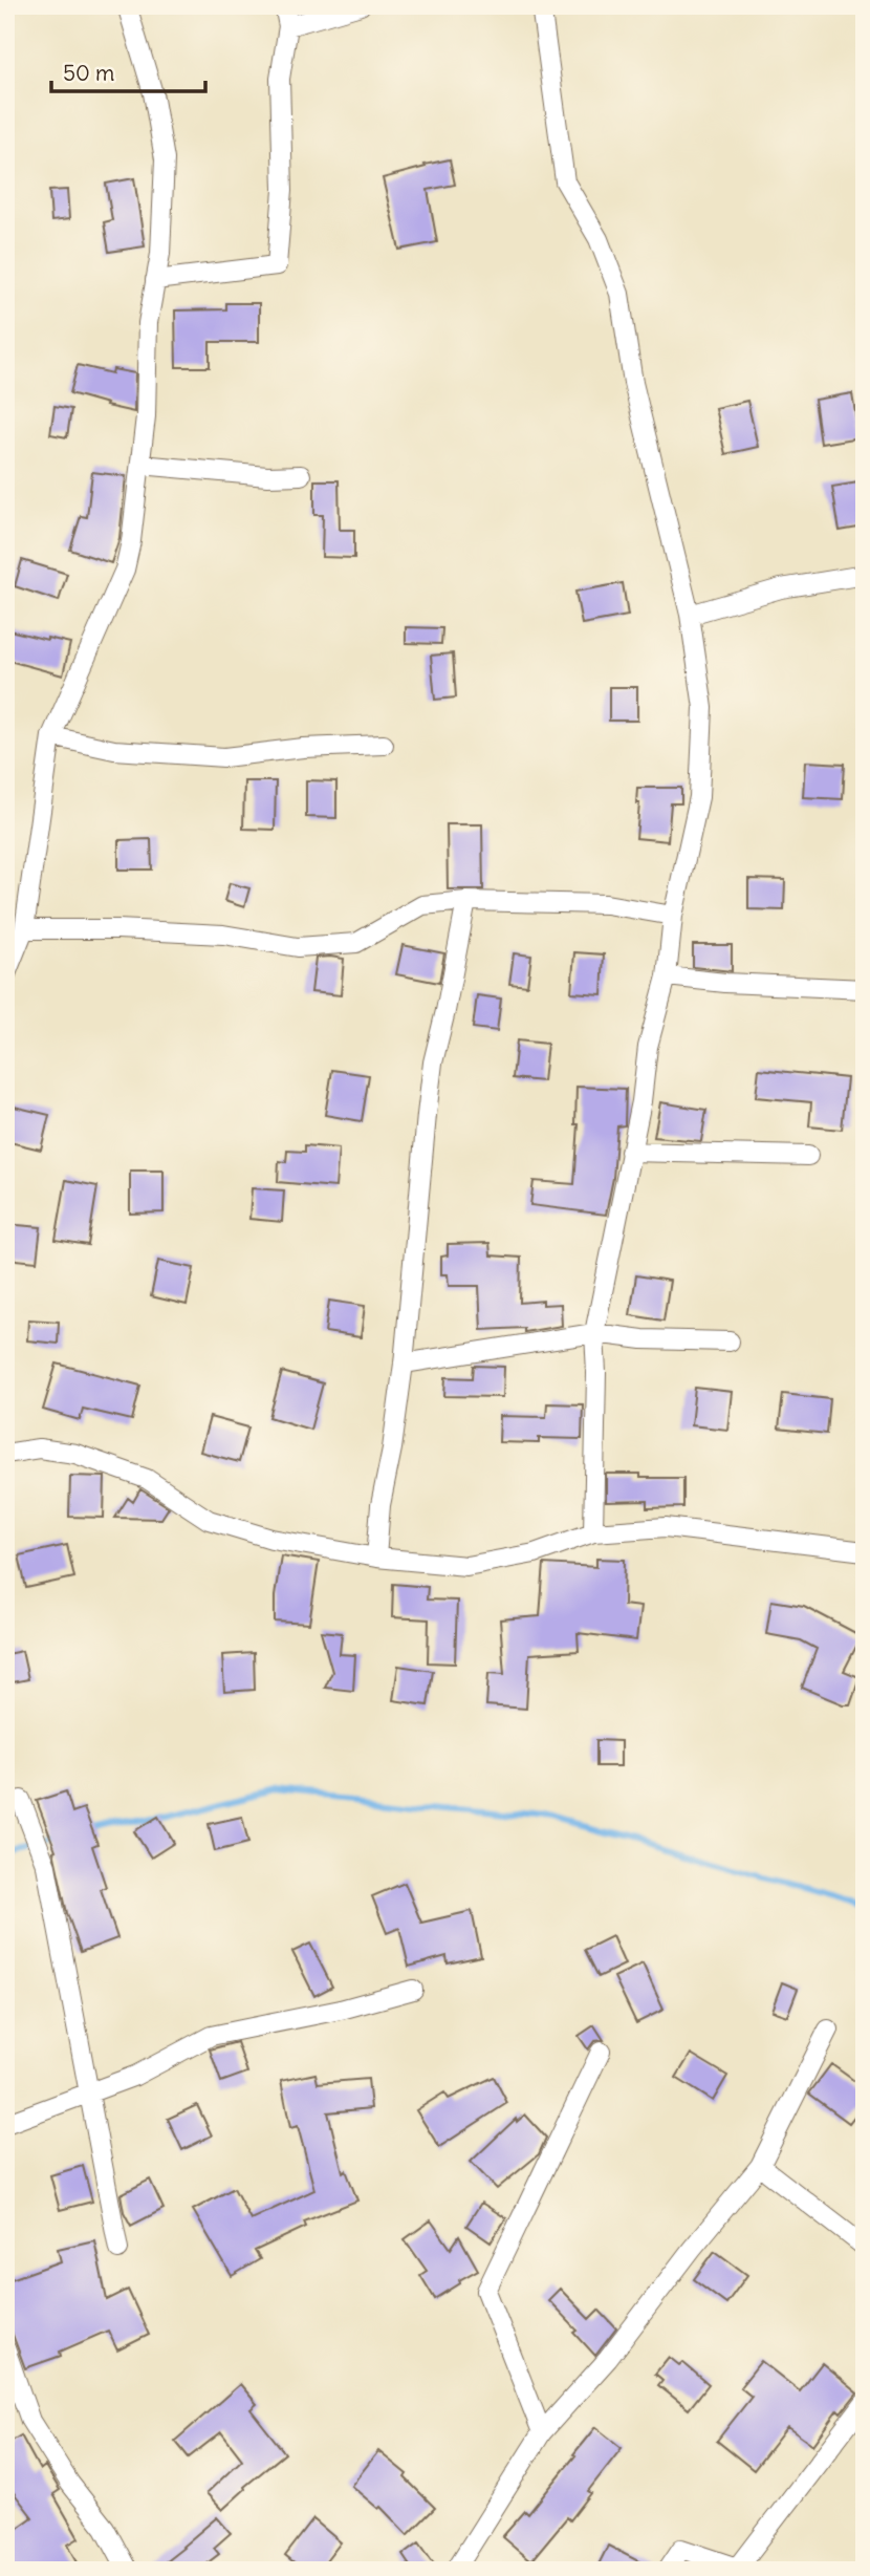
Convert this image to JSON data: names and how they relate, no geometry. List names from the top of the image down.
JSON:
{
  "scale_bar": "50 m"
}
